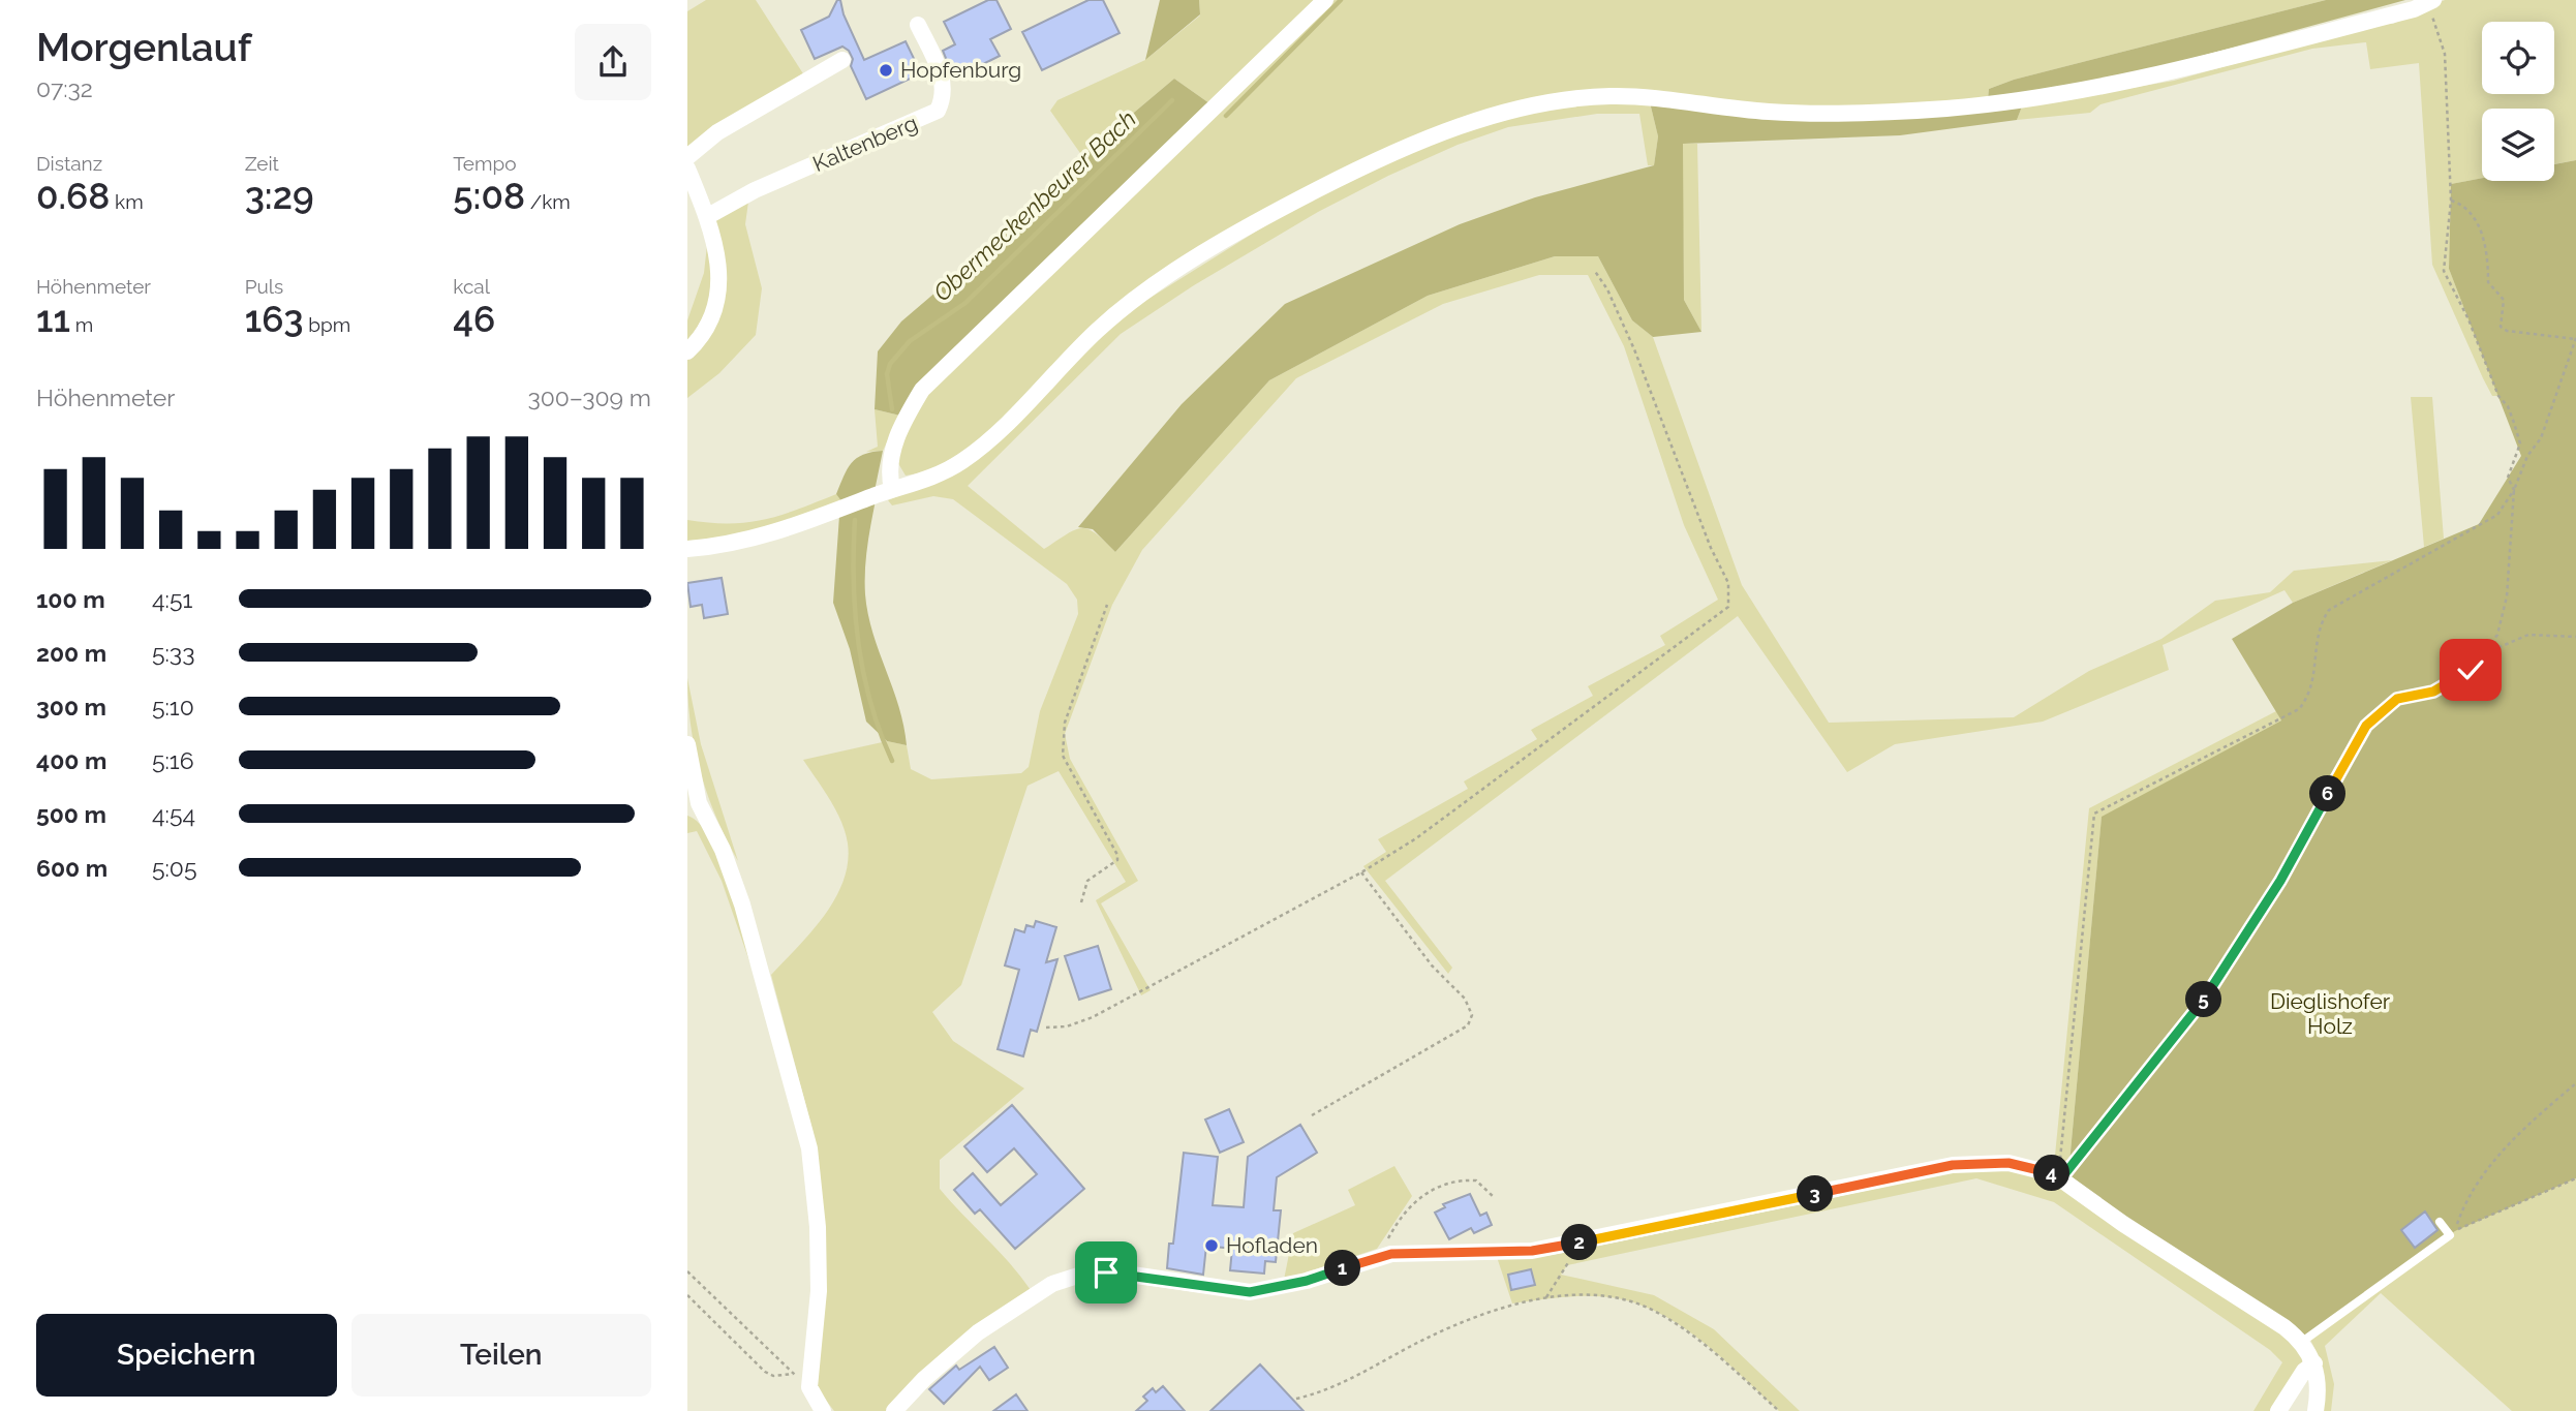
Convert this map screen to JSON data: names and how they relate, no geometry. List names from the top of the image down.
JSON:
{
  "streets": {
    "street": ["Kaltenberg"]
  },
  "water": ["Obermeckenbeurer Bach"],
  "parks": ["Dieglishofer Holz"],
  "places": ["Hopfenburg", "Hofladen"],
  "page": {
    "heading": ["Morgenlauf", "07:32"],
    "stats": [
      ["Distanz", "0.68 km"],
      ["Zeit", "3:29"],
      ["Tempo", "5:08 /km"],
      ["Höhenmeter", "11 m"],
      ["Puls", "163 bpm"],
      ["kcal", "46"]
    ],
    "chart": ["Höhenmeter", "300–309 m"],
    "list": [
      {
        "name": "100 m",
        "note": "4:51"
      },
      {
        "name": "200 m",
        "note": "5:33"
      },
      {
        "name": "300 m",
        "note": "5:10"
      },
      {
        "name": "400 m",
        "note": "5:16"
      },
      {
        "name": "500 m",
        "note": "4:54"
      },
      {
        "name": "600 m",
        "note": "5:05"
      }
    ],
    "pins": [
      "6",
      "5",
      "4",
      "3",
      "2",
      "1"
    ],
    "buttons": ["Speichern", "Teilen"]
  }
}
